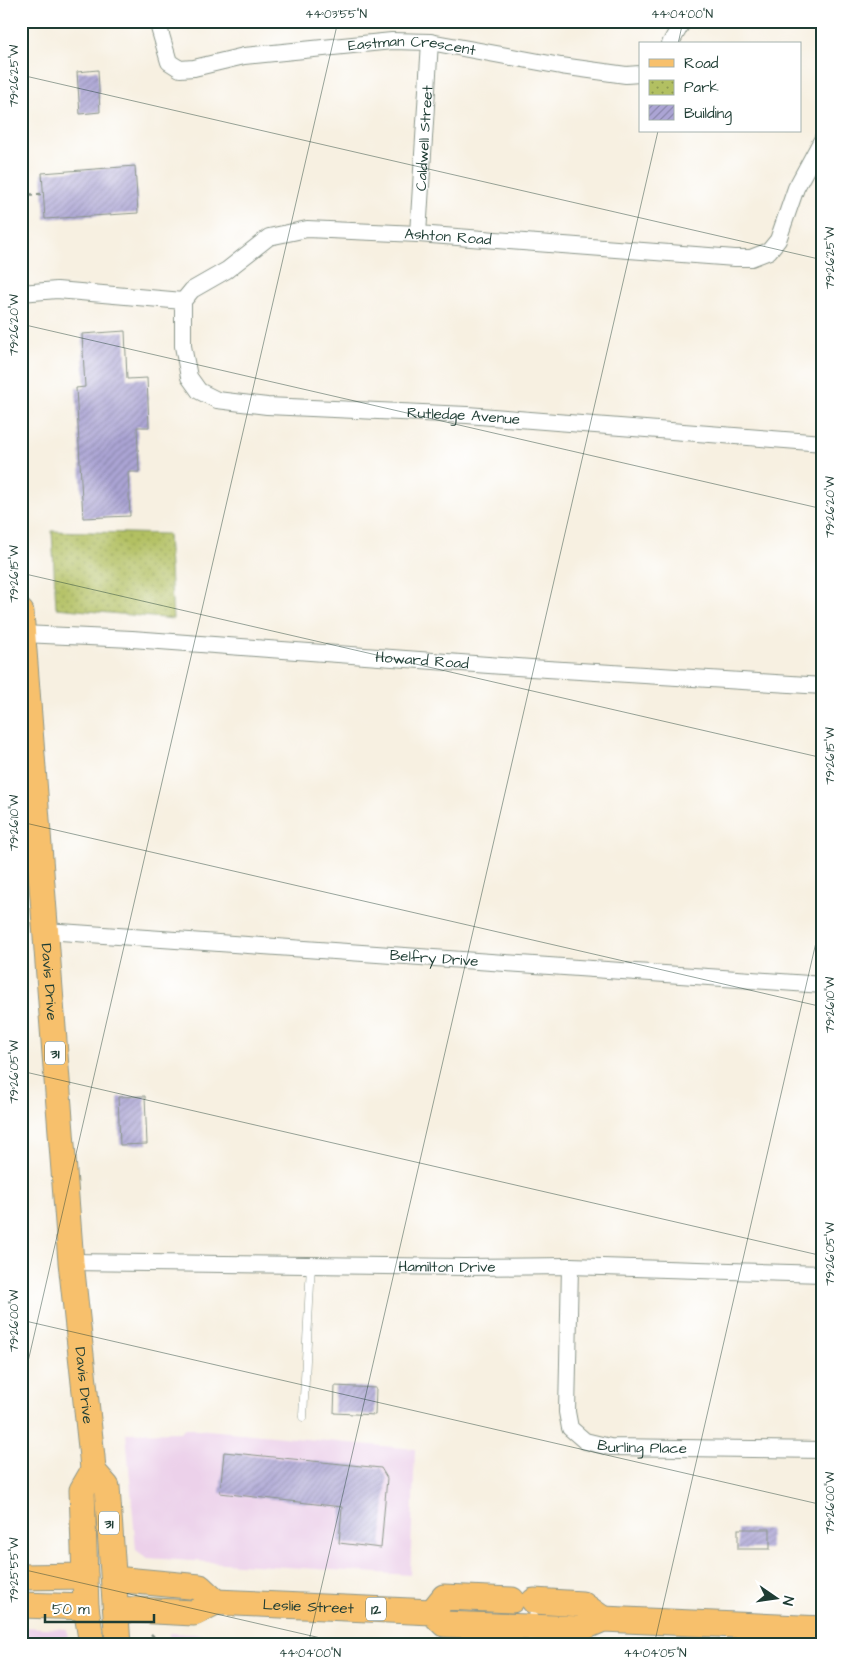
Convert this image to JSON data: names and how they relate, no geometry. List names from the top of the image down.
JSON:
{
  "streets": {
    "main road": [
      "Davis Drive",
      "31",
      "Leslie Street",
      "12"
    ],
    "street": [
      "Eastman Crescent",
      "Caldwell Street",
      "Ashton Road",
      "Rutledge Avenue",
      "Howard Road",
      "Belfry Drive",
      "Hamilton Drive",
      "Burling Place"
    ]
  },
  "crossings": [
    ["Eastman Crescent", "Caldwell Street"],
    ["Caldwell Street", "Ashton Road"],
    ["Ashton Road", "Rutledge Avenue"],
    ["Howard Road", "Davis Drive"],
    ["Belfry Drive", "Davis Drive"],
    ["Davis Drive", "31"],
    ["Davis Drive", "Hamilton Drive"],
    ["Davis Drive", "Leslie Street"],
    ["Hamilton Drive", "Burling Place"]
  ],
  "legend": ["Road", "Park", "Building"],
  "scale_bar": "50 m",
  "north": "right",
  "coordinates": [
    "44°03'55\"N",
    "44°04'00\"N",
    "79°26'25\"W",
    "79°26'20\"W",
    "79°26'15\"W",
    "79°26'10\"W",
    "79°26'05\"W",
    "79°26'00\"W",
    "79°25'55\"W",
    "44°04'05\"N"
  ]
}
